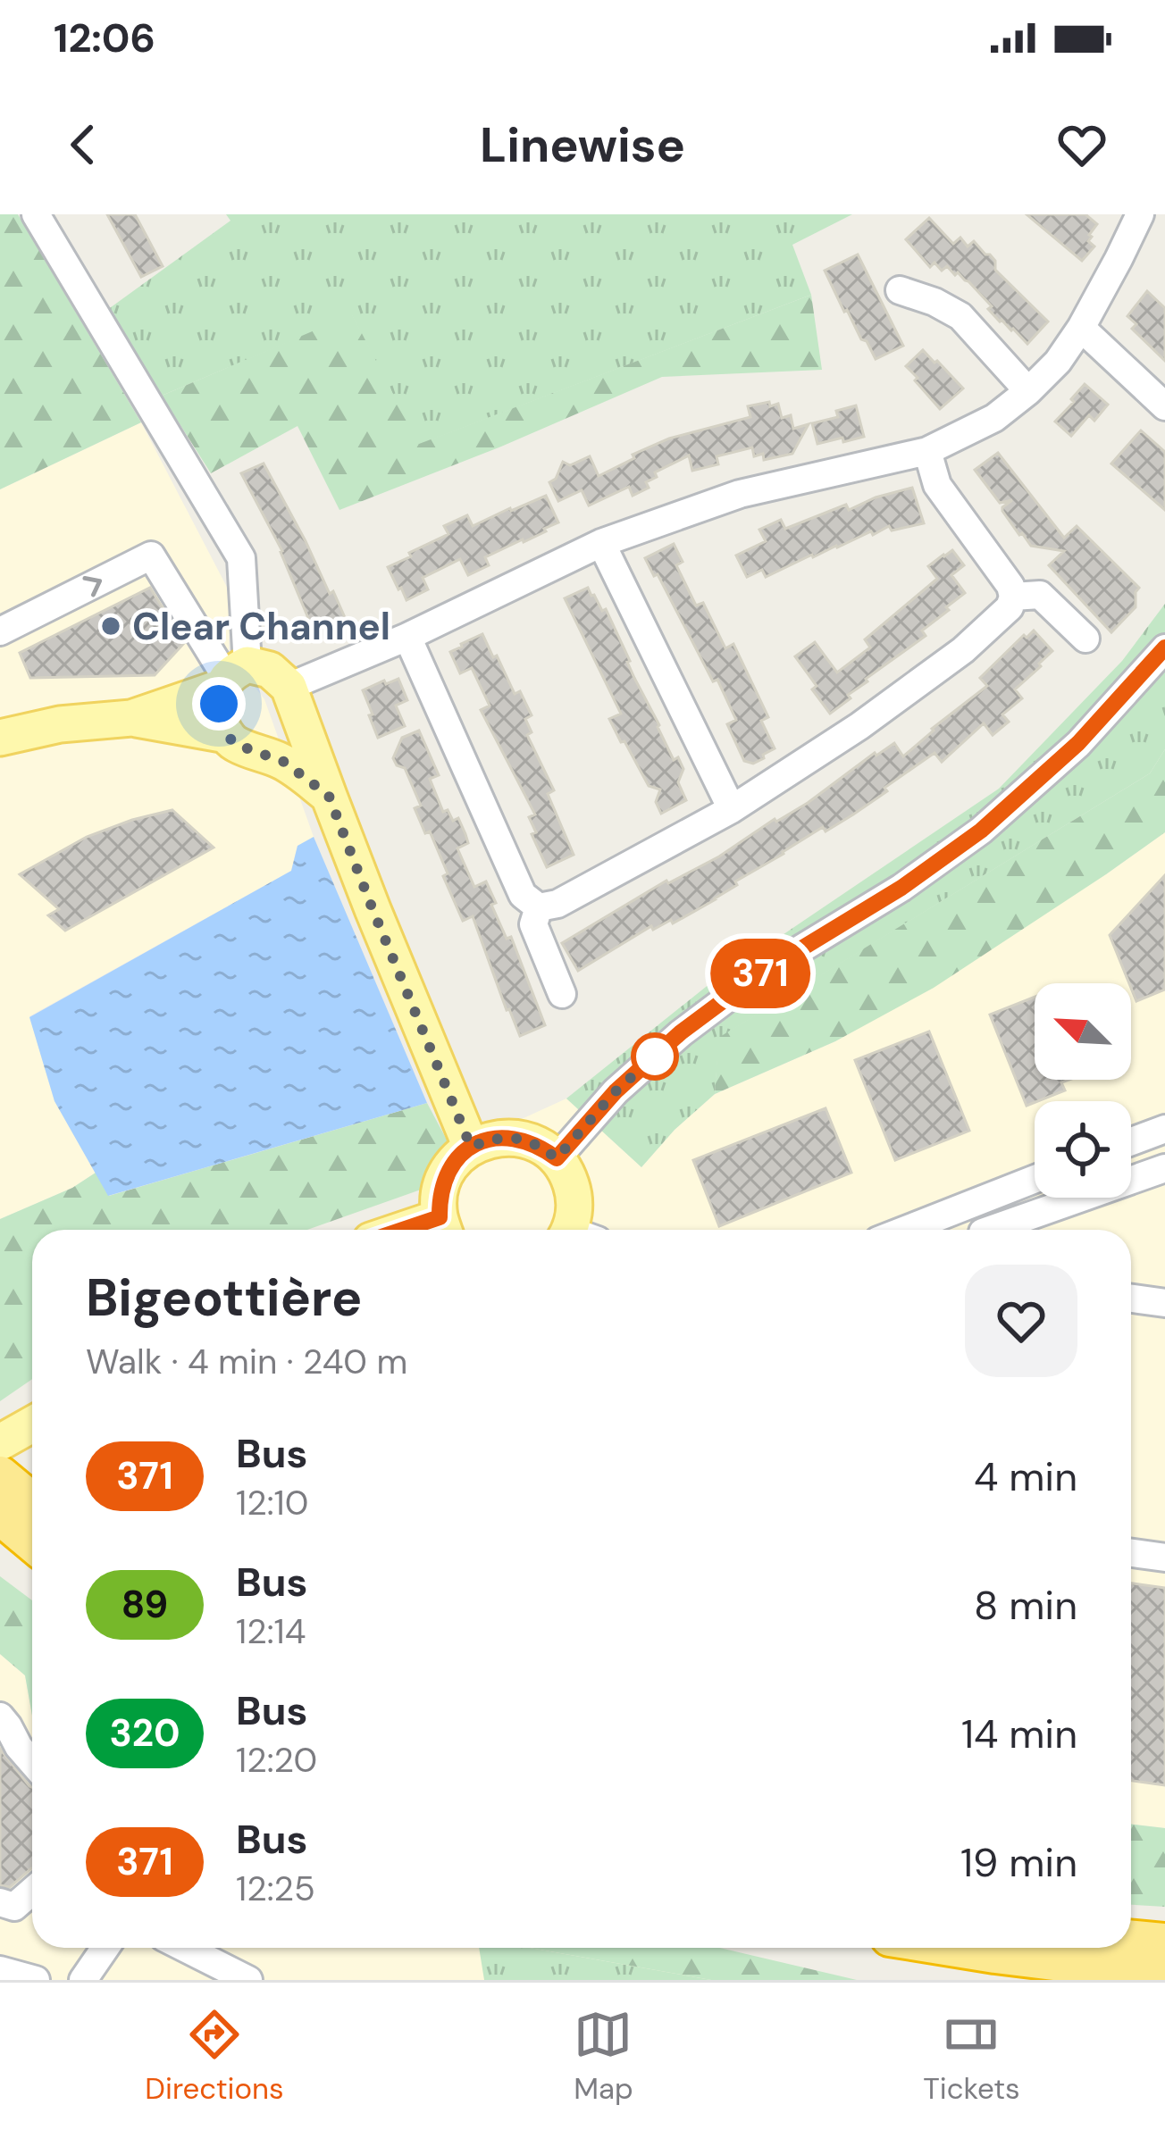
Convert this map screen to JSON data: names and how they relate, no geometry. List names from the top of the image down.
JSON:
{
  "places": ["Clear Channel"],
  "lines": ["bus line 371"],
  "north": "top left",
  "page": {
    "status": "12:06",
    "header": "Linewise",
    "on_map": "371",
    "heading": ["Bigeottière", "Walk · 4 min · 240 m"],
    "list": [
      {
        "mark": "371",
        "name": "Bus",
        "note": "12:10",
        "value": "4 min"
      },
      {
        "mark": "89",
        "name": "Bus",
        "note": "12:14",
        "value": "8 min"
      },
      {
        "mark": "320",
        "name": "Bus",
        "note": "12:20",
        "value": "14 min"
      },
      {
        "mark": "371",
        "name": "Bus",
        "note": "12:25",
        "value": "19 min"
      }
    ],
    "tabs": ["Directions", "Map", "Tickets"]
  }
}
